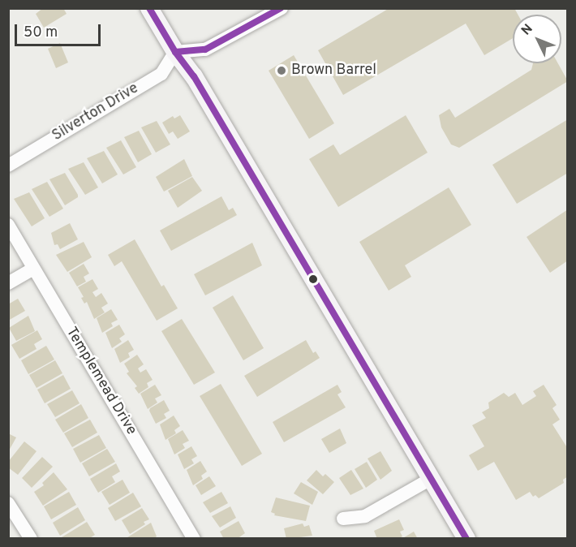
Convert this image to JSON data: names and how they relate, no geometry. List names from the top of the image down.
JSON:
{
  "streets": {
    "street": ["Silverton Drive", "Templemead Drive"]
  },
  "places": ["Brown Barrel"],
  "scale_bar": "50 m",
  "north": "top left"
}
